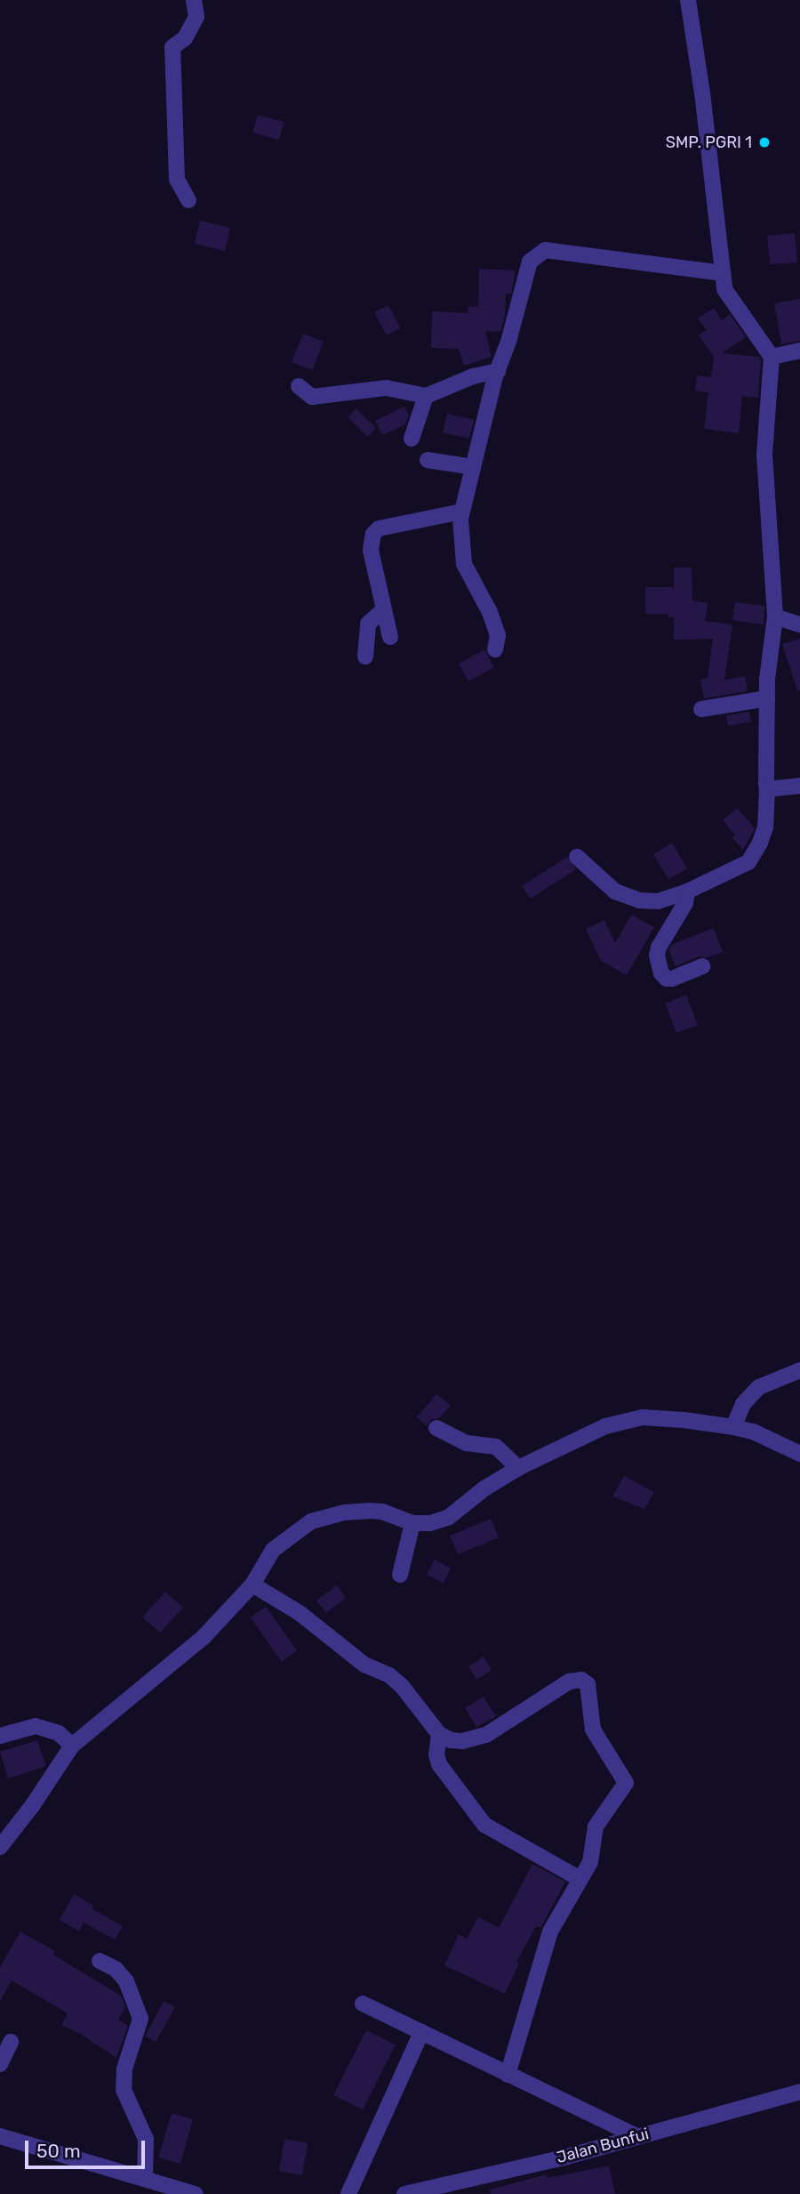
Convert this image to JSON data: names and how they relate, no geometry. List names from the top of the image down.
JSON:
{
  "streets": {
    "street": ["Jalan Bunfui"]
  },
  "places": ["SMP. PGRI 1"],
  "scale_bar": "50 m"
}
